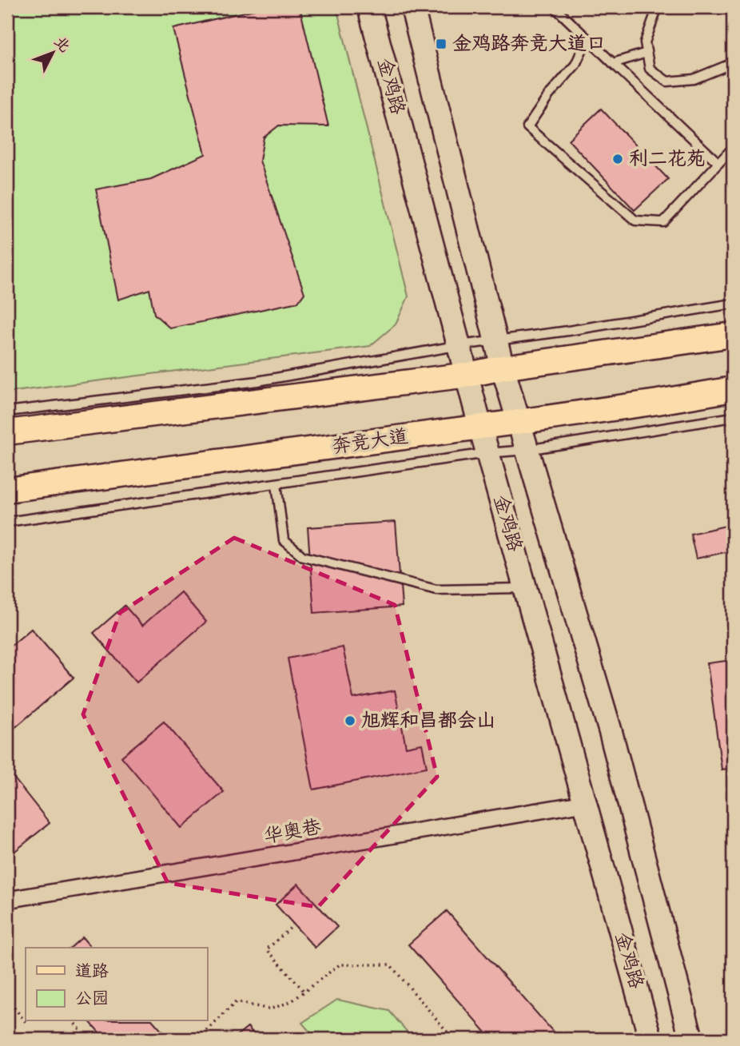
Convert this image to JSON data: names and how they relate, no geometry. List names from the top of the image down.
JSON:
{
  "streets": {
    "main road": ["金鸡路", "奔竞大道"],
    "street": ["华奥巷"]
  },
  "crossings": [
    ["金鸡路", "奔竞大道"],
    ["金鸡路", "华奥巷"]
  ],
  "places": {
    "transit": ["金鸡路奔竞大道口"],
    "other": ["利二花苑", "旭辉和昌都会山"]
  },
  "legend": ["道路", "公园"],
  "north": "top right"
}
